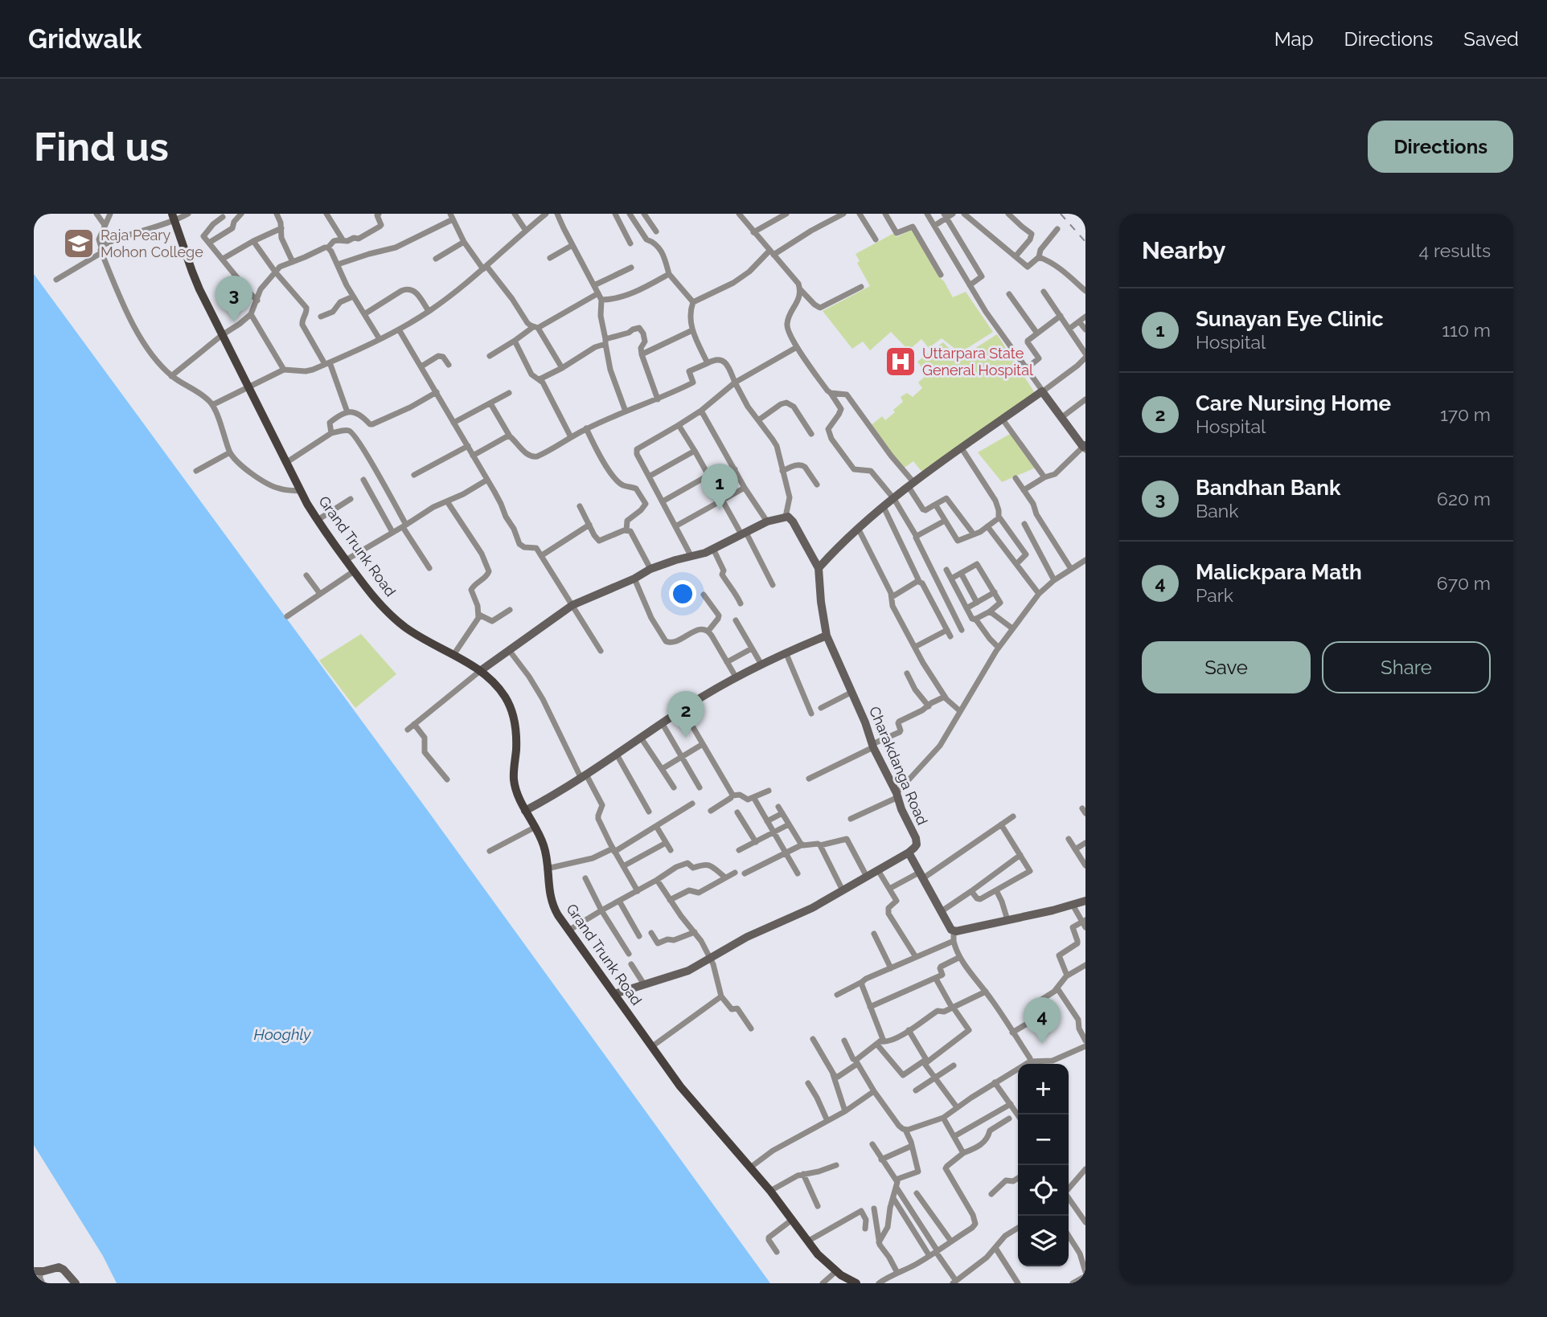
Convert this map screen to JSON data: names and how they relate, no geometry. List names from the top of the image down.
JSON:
{
  "streets": {
    "main road": ["Grand Trunk Road"],
    "street": ["Charakdanga Road"]
  },
  "water": ["Hooghly"],
  "places": {
    "school or university": ["Raja Peary Mohon College"],
    "hospital": ["Uttarpara State General Hospital"]
  },
  "page": {
    "header": "Gridwalk",
    "nav": ["Map", "Directions", "Saved"],
    "buttons": [
      "Directions",
      ["Save", "Share"]
    ],
    "title": "Find us",
    "heading": ["Nearby", "4 results"],
    "pins": [
      "3",
      "1",
      "2",
      "4"
    ],
    "list": [
      {
        "mark": "1",
        "name": "Sunayan Eye Clinic",
        "note": "Hospital",
        "value": "110 m"
      },
      {
        "mark": "2",
        "name": "Care Nursing Home",
        "note": "Hospital",
        "value": "170 m"
      },
      {
        "mark": "3",
        "name": "Bandhan Bank",
        "note": "Bank",
        "value": "620 m"
      },
      {
        "mark": "4",
        "name": "Malickpara Math",
        "note": "Park",
        "value": "670 m"
      }
    ],
    "map_buttons": ["+", "−"]
  }
}
